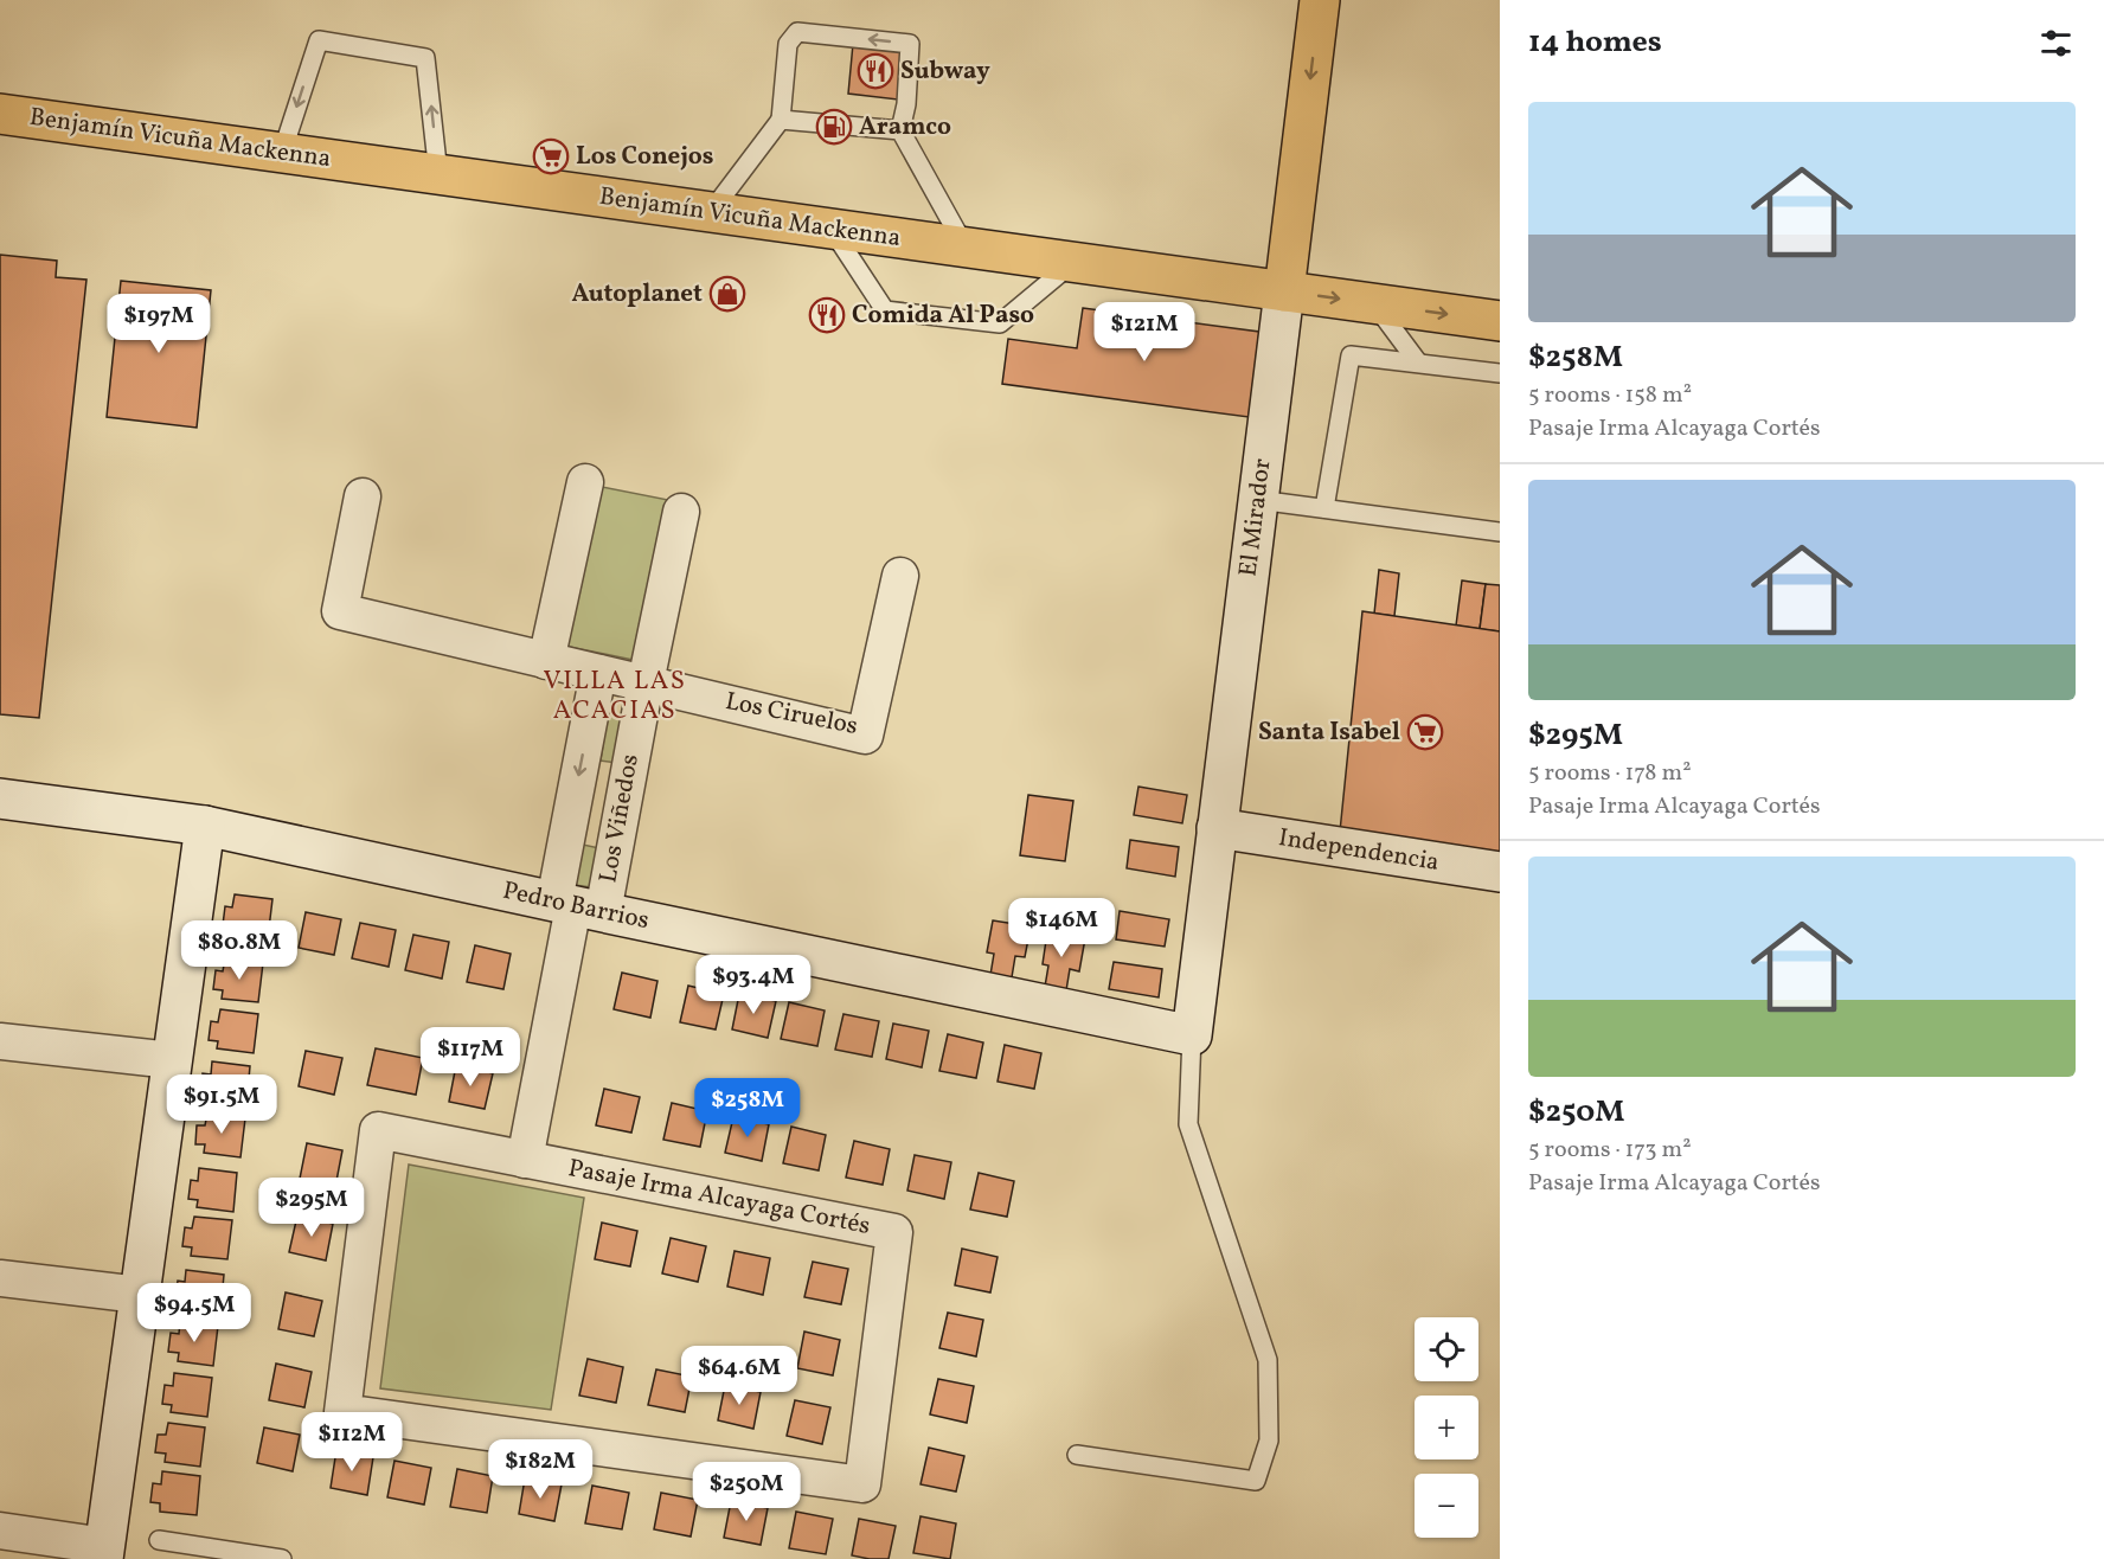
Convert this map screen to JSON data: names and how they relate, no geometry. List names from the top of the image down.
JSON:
{
  "streets": {
    "main road": ["Benjamín Vicuña Mackenna", "El Mirador"],
    "street": [
      "Los Ciruelos",
      "Los Viñedos",
      "Independencia",
      "Pedro Barrios",
      "Pasaje Irma Alcayaga Cortés"
    ]
  },
  "crossings": [
    ["Benjamín Vicuña Mackenna", "El Mirador"],
    ["El Mirador", "Independencia"],
    ["El Mirador", "Pedro Barrios"],
    ["Los Ciruelos", "Los Viñedos"],
    ["Los Viñedos", "Pedro Barrios"]
  ],
  "districts": ["VILLA LAS ACACIAS"],
  "places": {
    "restaurant": ["Subway", "Comida Al Paso"],
    "fuel station": ["Aramco"],
    "supermarket": ["Los Conejos", "Santa Isabel"],
    "shop": ["Autoplanet"]
  },
  "page": {
    "heading": "14 homes",
    "list": [
      {
        "name": "$258M",
        "note": "5 rooms · 158 m² · Pasaje Irma Alcayaga Cortés"
      },
      {
        "name": "$295M",
        "note": "5 rooms · 178 m² · Pasaje Irma Alcayaga Cortés"
      },
      {
        "name": "$250M",
        "note": "5 rooms · 173 m² · Pasaje Irma Alcayaga Cortés"
      }
    ],
    "price": [
      "$197M",
      "$121M",
      "$146M",
      "$80.8M",
      "$93.4M",
      "$117M",
      "$91.5M",
      "$258M",
      "$295M",
      "$94.5M",
      "$64.6M",
      "$112M",
      "$182M",
      "$250M"
    ],
    "map_buttons": ["+", "−"]
  }
}
